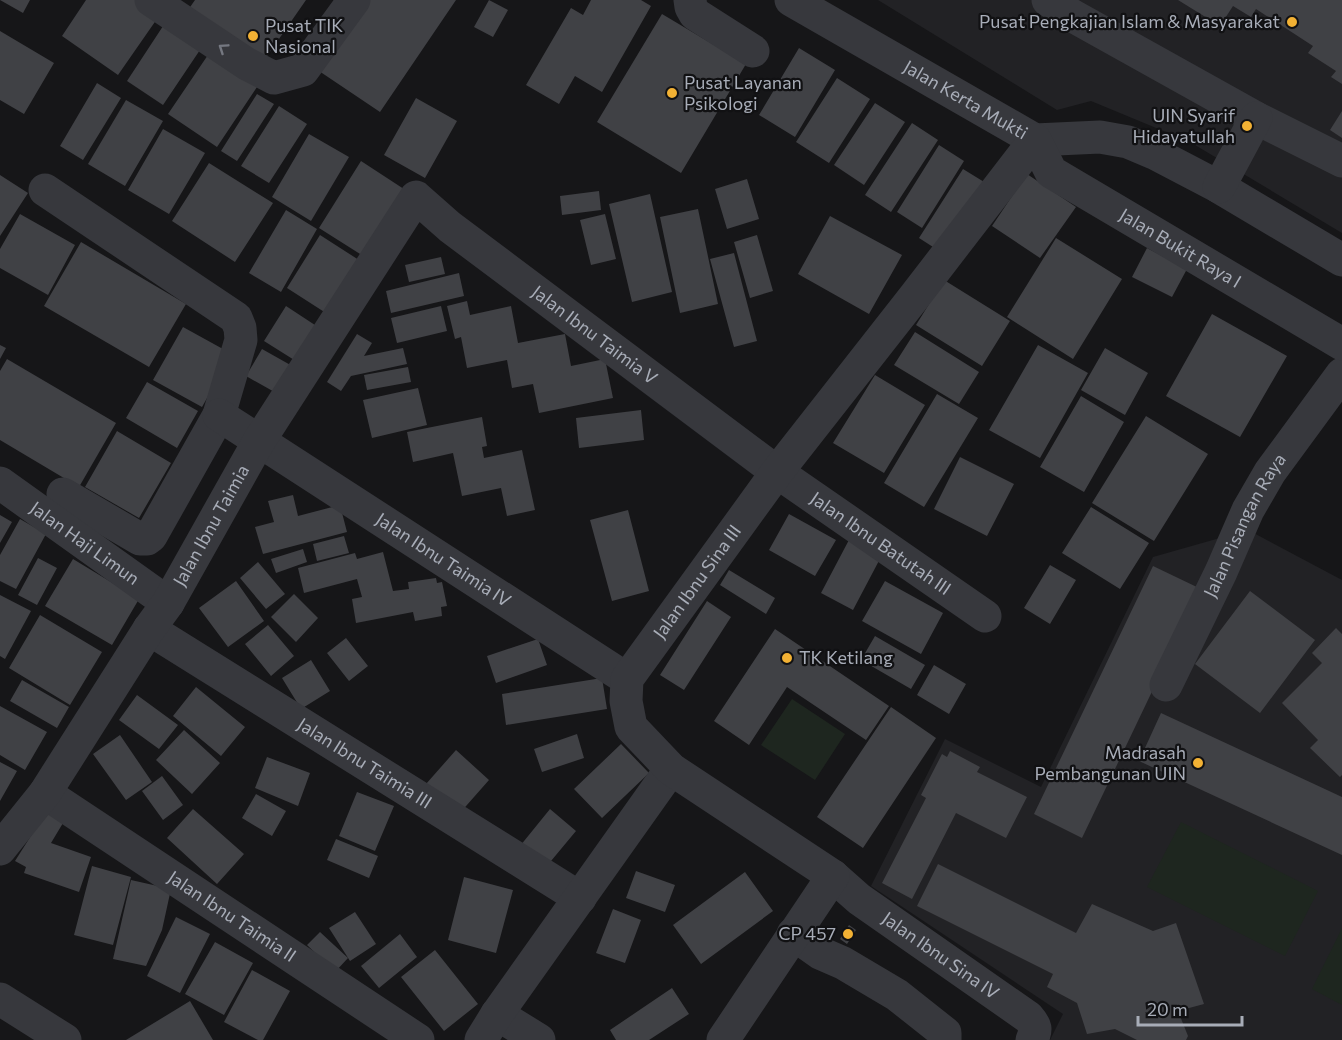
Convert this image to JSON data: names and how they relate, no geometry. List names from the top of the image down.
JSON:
{
  "streets": {
    "street": [
      "Jalan Kerta Mukti",
      "Jalan Bukit Raya I",
      "Jalan Ibnu Taimia V",
      "Jalan Ibnu Taimia",
      "Jalan Pisangan Raya",
      "Jalan Haji Limun",
      "Jalan Ibnu Batutah III",
      "Jalan Ibnu Taimia IV",
      "Jalan Ibnu Sina III",
      "Jalan Ibnu Taimia III",
      "Jalan Ibnu Taimia II",
      "Jalan Ibnu Sina IV"
    ]
  },
  "crossings": [
    ["Jalan Kerta Mukti", "Jalan Bukit Raya I"],
    ["Jalan Kerta Mukti", "Jalan Ibnu Sina III"],
    ["Jalan Bukit Raya I", "Jalan Ibnu Sina III"],
    ["Jalan Ibnu Taimia V", "Jalan Ibnu Taimia"],
    ["Jalan Ibnu Taimia V", "Jalan Ibnu Batutah III"],
    ["Jalan Ibnu Taimia V", "Jalan Ibnu Sina III"],
    ["Jalan Ibnu Taimia", "Jalan Haji Limun"],
    ["Jalan Ibnu Taimia", "Jalan Ibnu Taimia IV"],
    ["Jalan Ibnu Taimia", "Jalan Ibnu Taimia III"],
    ["Jalan Ibnu Taimia", "Jalan Ibnu Taimia II"],
    ["Jalan Haji Limun", "Jalan Ibnu Taimia III"],
    ["Jalan Ibnu Batutah III", "Jalan Ibnu Sina III"],
    ["Jalan Ibnu Taimia IV", "Jalan Ibnu Sina III"]
  ],
  "places": [
    "Pusat Pengkajian Islam & Masyarakat",
    "Pusat TIK Nasional",
    "Pusat Layanan Psikologi",
    "UIN Syarif Hidayatullah",
    "TK Ketilang",
    "Madrasah Pembangunan UIN",
    "CP 457"
  ],
  "scale_bar": "20 m"
}
